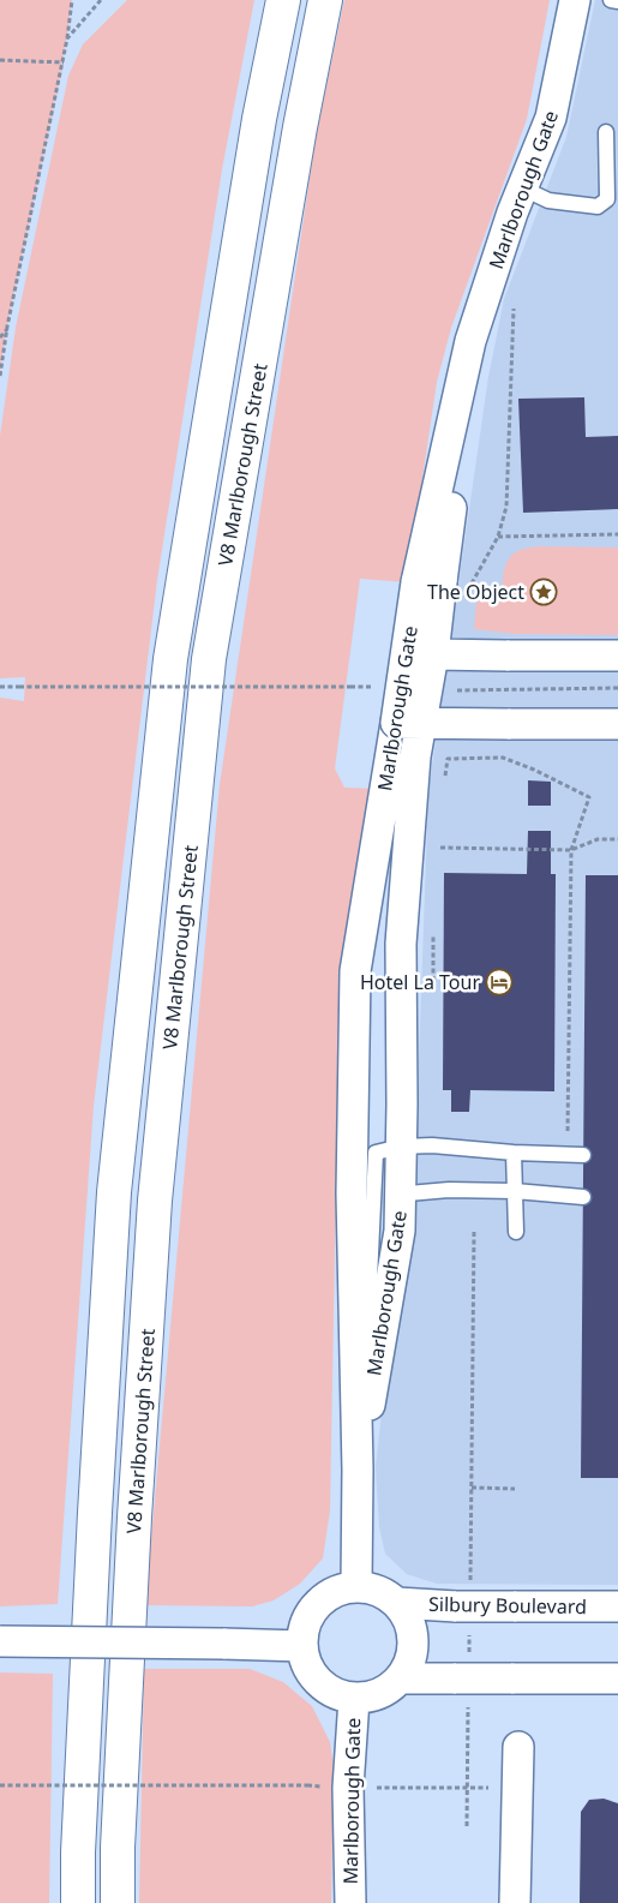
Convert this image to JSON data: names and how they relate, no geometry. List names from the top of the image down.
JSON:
{
  "streets": {
    "main road": ["V8 Marlborough Street"],
    "street": ["Marlborough Gate", "Silbury Boulevard"]
  },
  "crossings": [
    ["Marlborough Gate", "Silbury Boulevard"]
  ],
  "places": {
    "place": ["The Object"],
    "hotel": ["Hotel La Tour"]
  }
}
